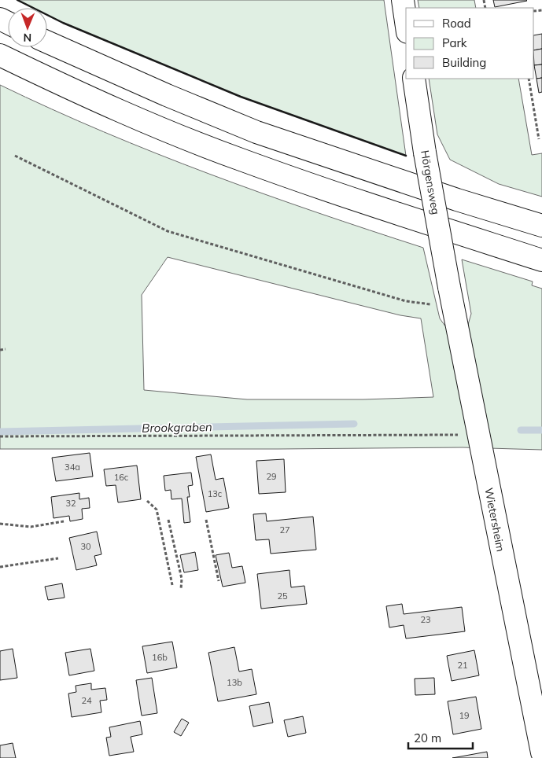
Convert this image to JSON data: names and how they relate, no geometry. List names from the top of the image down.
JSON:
{
  "streets": {
    "main road": ["Hörgensweg", "Wietersheim"]
  },
  "crossings": [
    ["Hörgensweg", "Wietersheim"]
  ],
  "water": ["Brookgraben"],
  "house_numbers": [
    "34a",
    "29",
    "16c",
    "13c",
    "32",
    "27",
    "30",
    "25",
    "23",
    "16b",
    "21",
    "13b",
    "24",
    "19"
  ],
  "legend": ["Road", "Park", "Building"],
  "scale_bar": "20 m",
  "north": "bottom"
}
